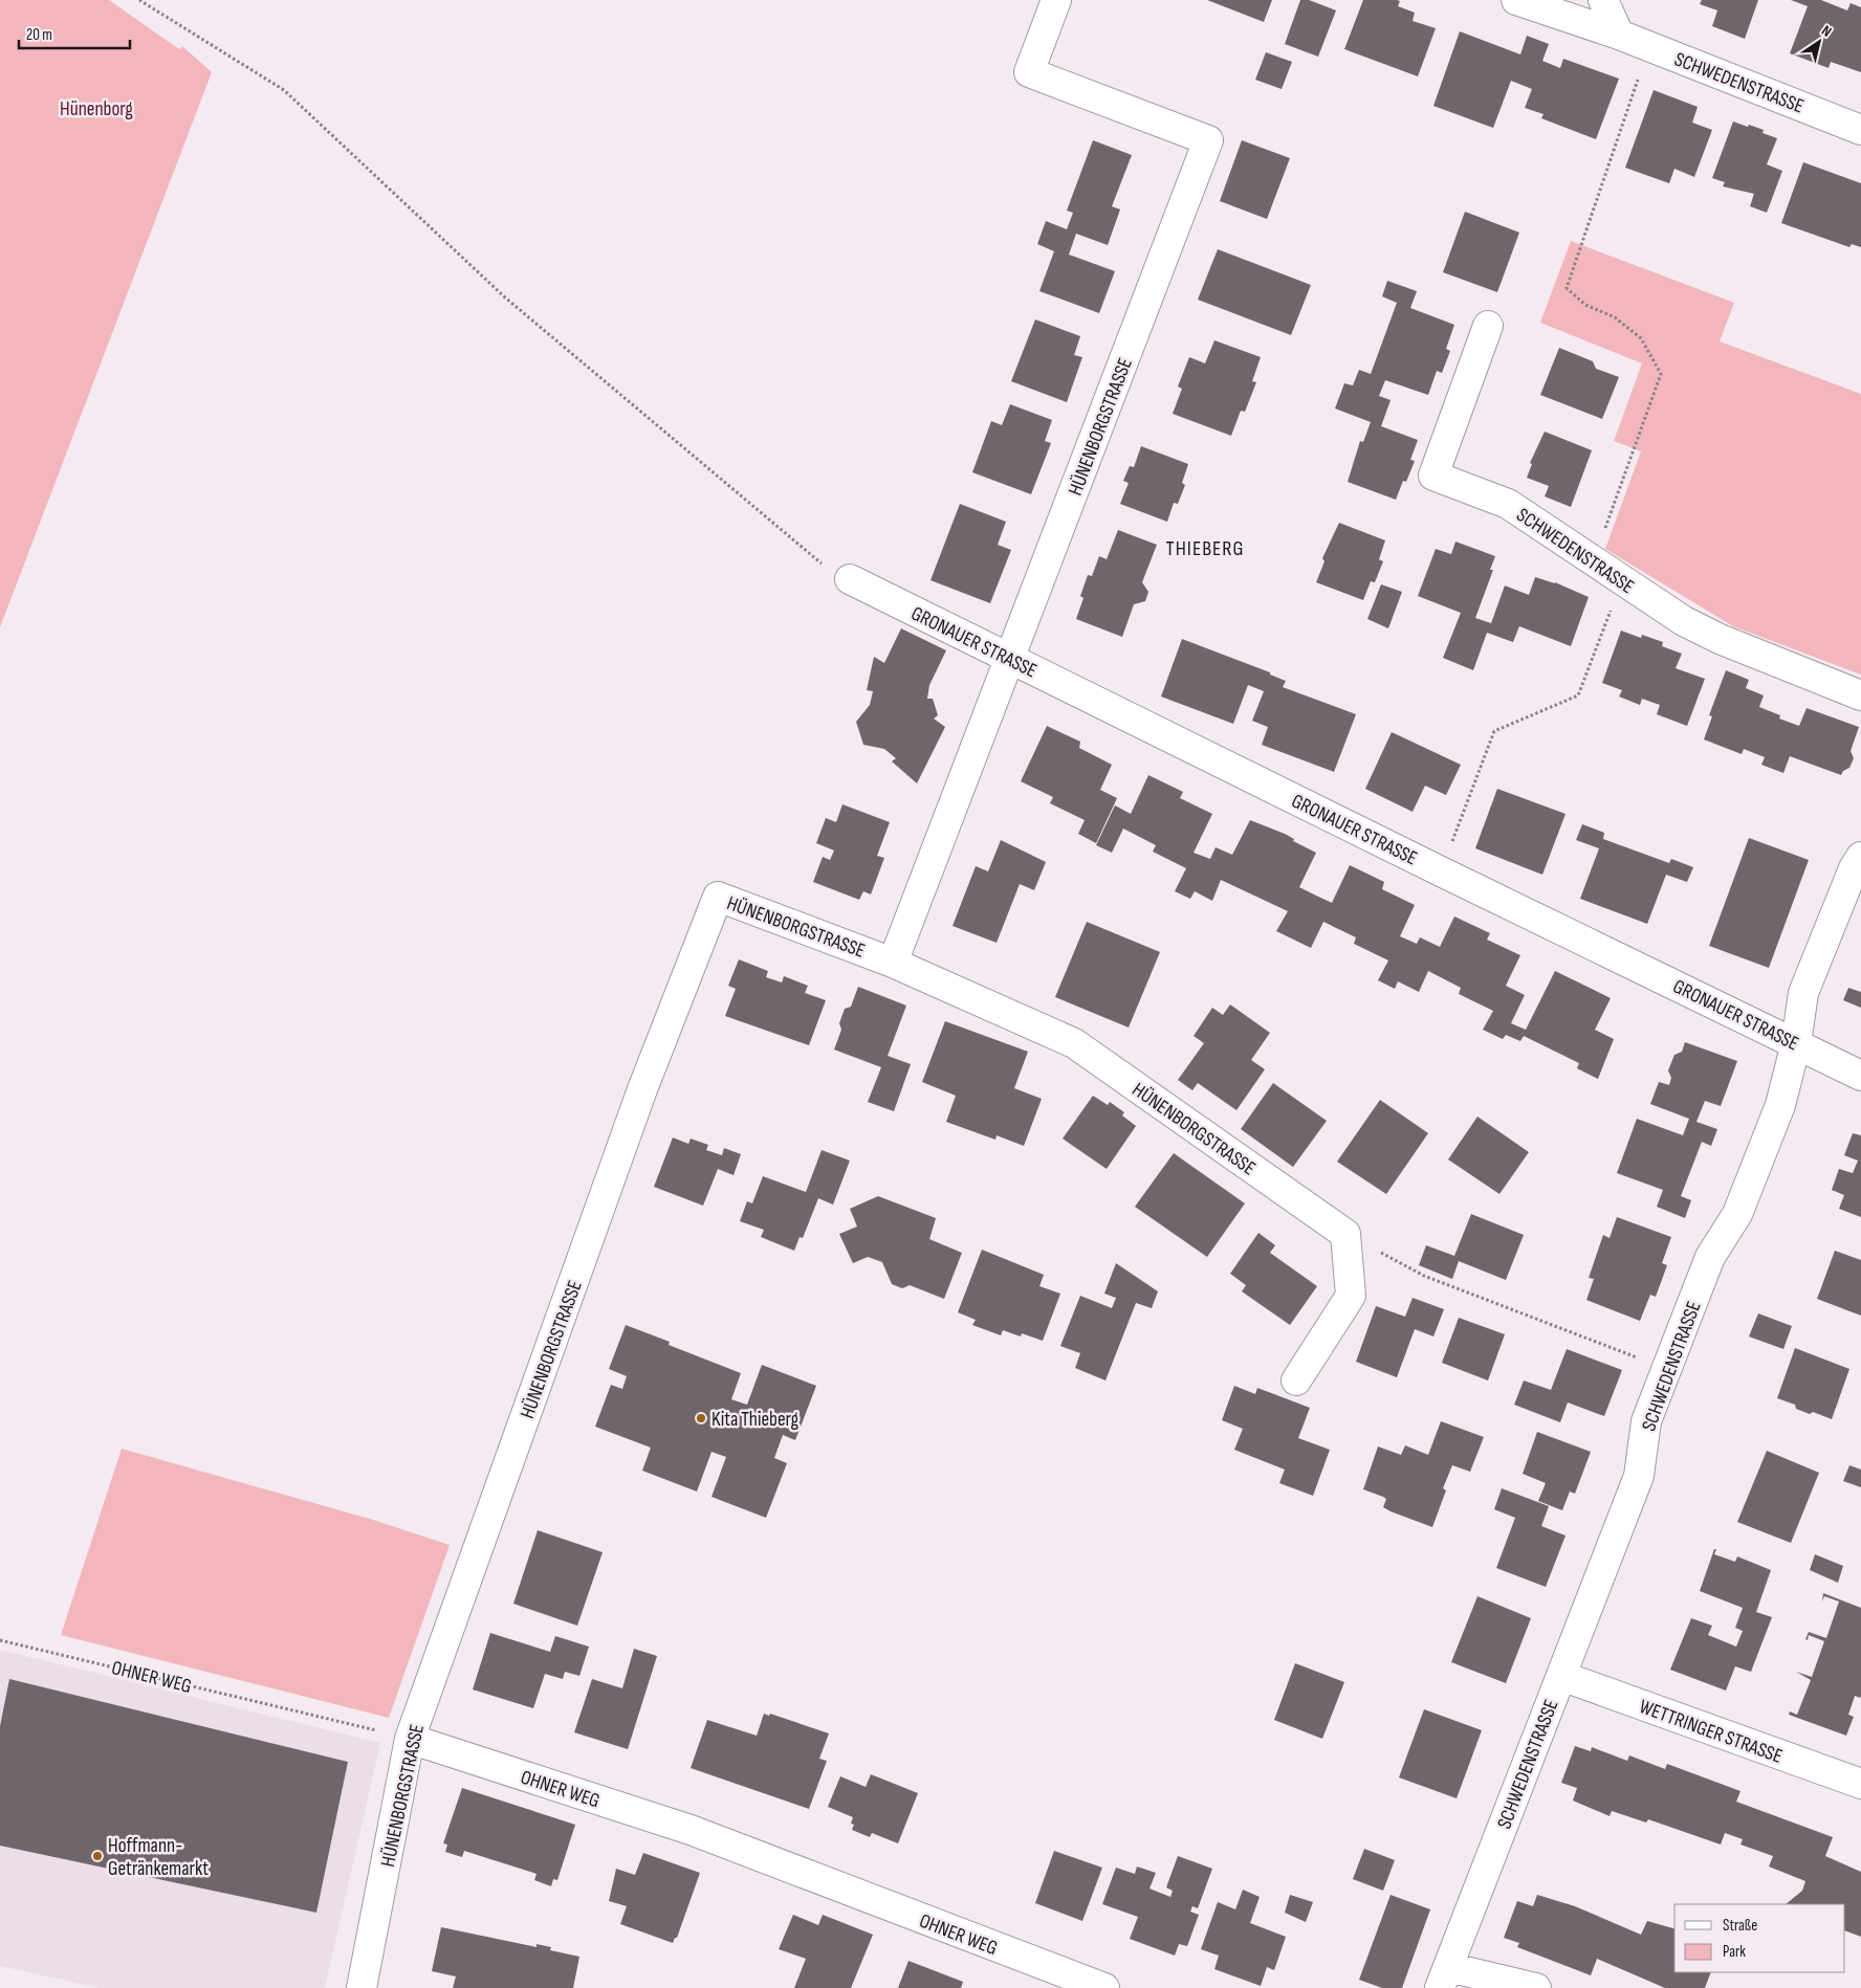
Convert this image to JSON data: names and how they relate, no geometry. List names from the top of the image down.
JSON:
{
  "streets": {
    "street": [
      "SCHWEDENSTRASSE",
      "HÜNENBORGSTRASSE",
      "GRONAUER STRASSE",
      "OHNER WEG",
      "WETTRINGER STRASSE"
    ]
  },
  "crossings": [
    ["SCHWEDENSTRASSE", "GRONAUER STRASSE"],
    ["SCHWEDENSTRASSE", "WETTRINGER STRASSE"],
    ["HÜNENBORGSTRASSE", "GRONAUER STRASSE"],
    ["HÜNENBORGSTRASSE", "OHNER WEG"]
  ],
  "districts": ["THIEBERG"],
  "parks": ["Hünenborg"],
  "places": ["Kita Thieberg", "Hoffmann- Getränkemarkt"],
  "legend": ["Straße", "Park"],
  "scale_bar": "20 m",
  "north": "top right"
}
